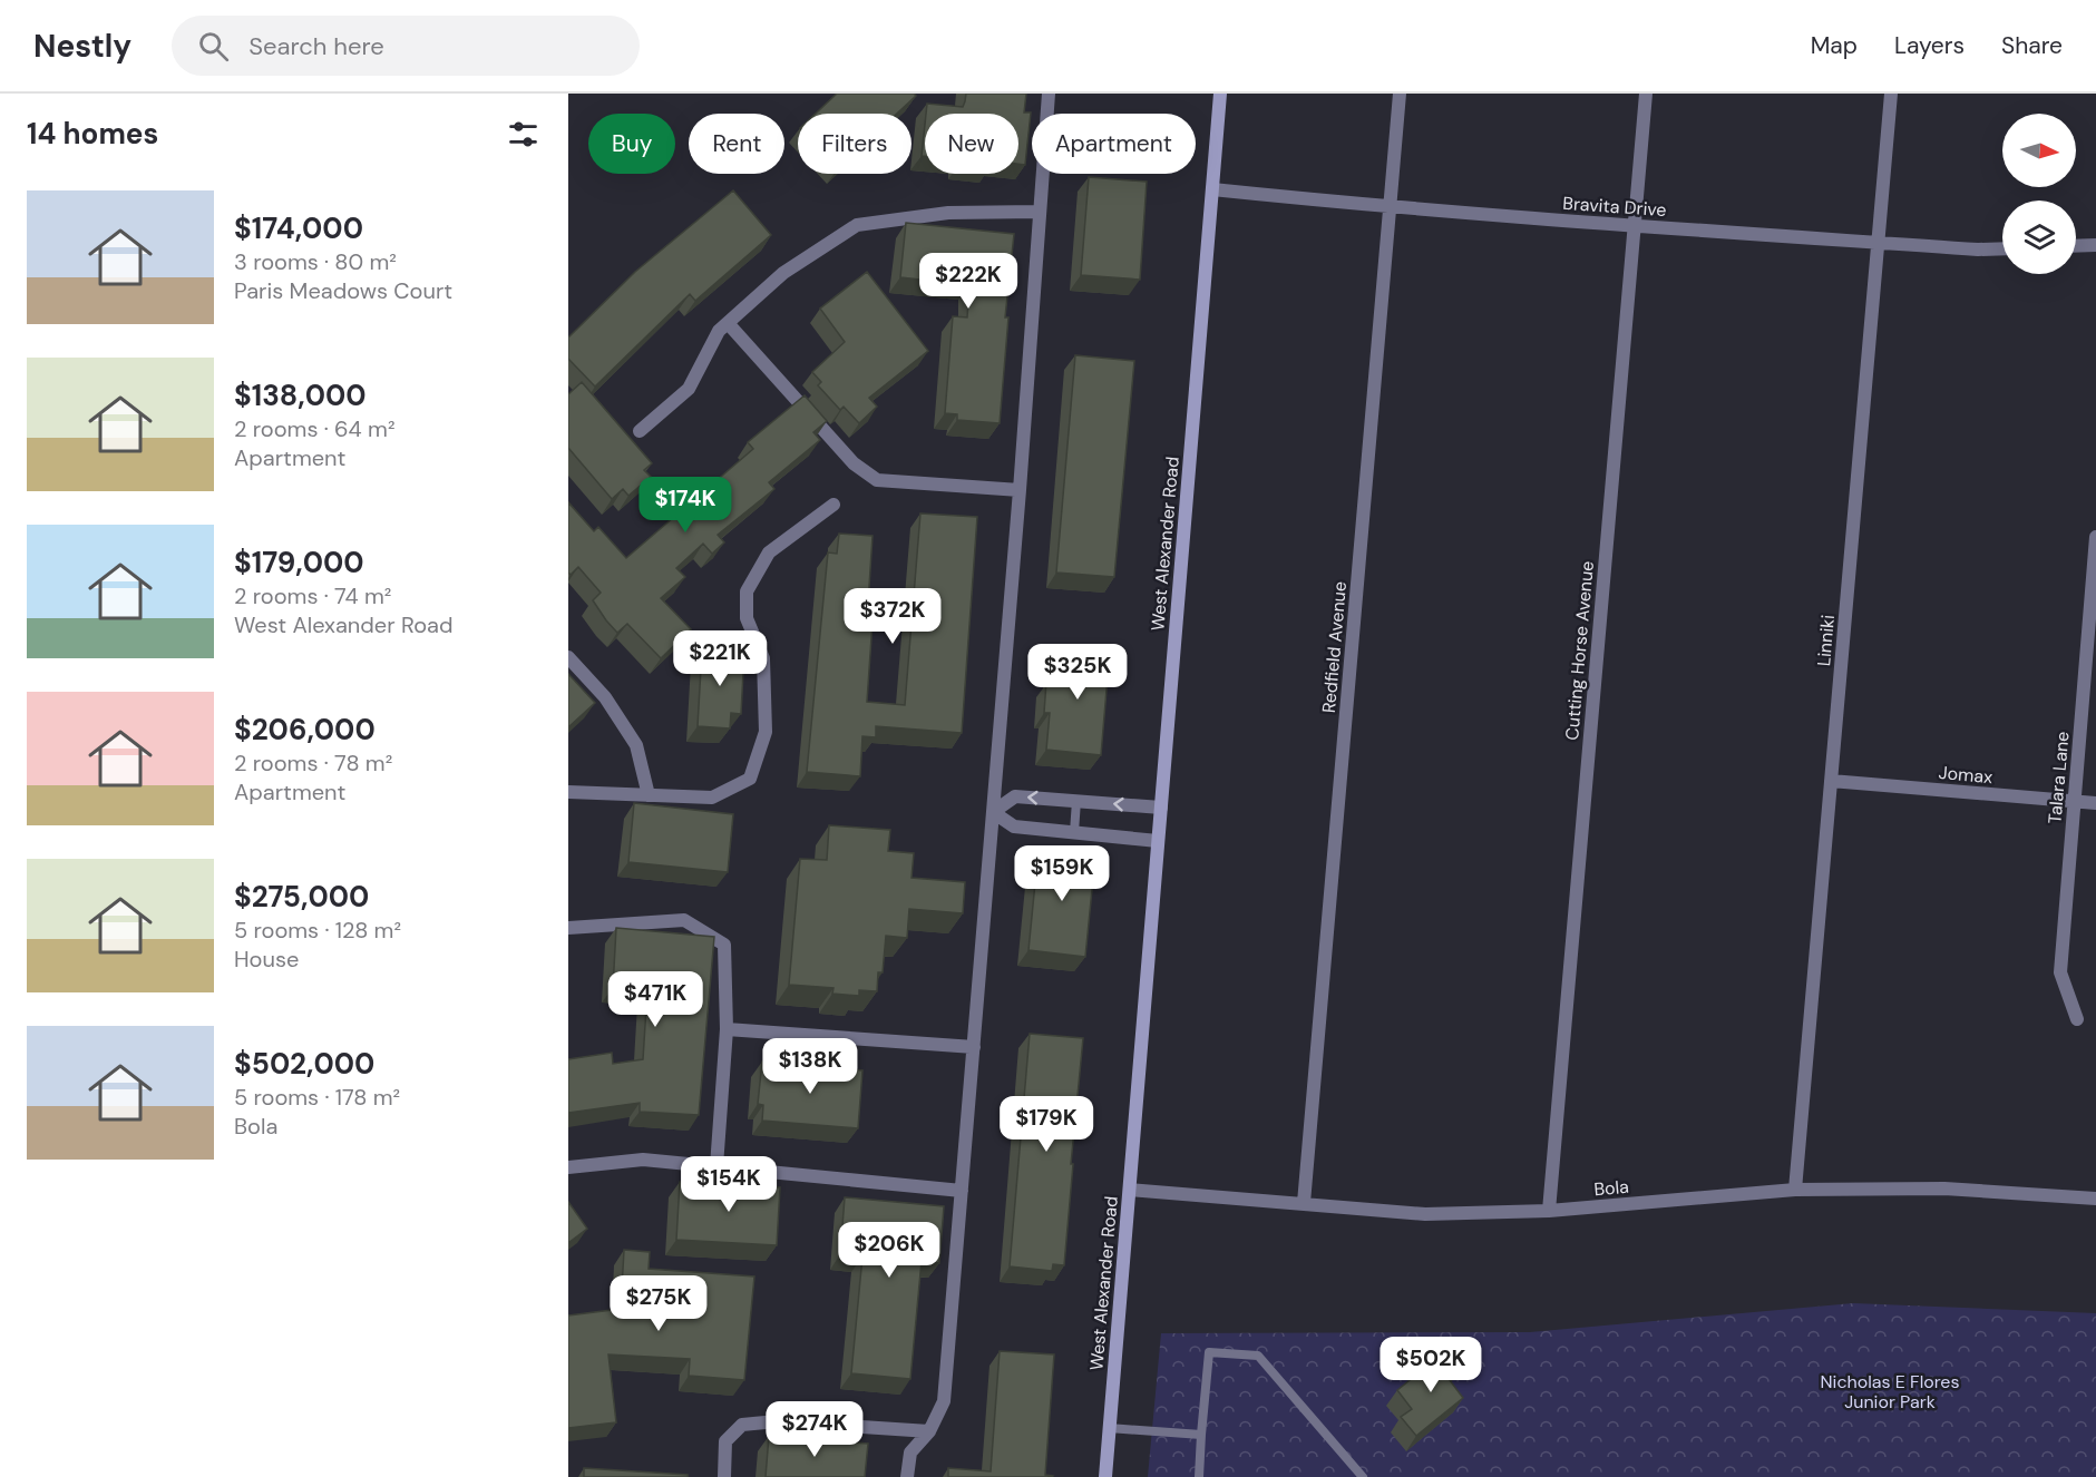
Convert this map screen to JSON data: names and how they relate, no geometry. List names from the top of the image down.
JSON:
{
  "streets": {
    "main road": ["West Alexander Road"],
    "street": [
      "Bravita Drive",
      "Linniki",
      "Redfield Avenue",
      "Cutting Horse Avenue",
      "Jomax",
      "Talara Lane",
      "Bola"
    ]
  },
  "crossings": [
    ["Bravita Drive", "West Alexander Road"],
    ["Bravita Drive", "Linniki"],
    ["Bravita Drive", "Redfield Avenue"],
    ["Bravita Drive", "Cutting Horse Avenue"],
    ["West Alexander Road", "Bola"],
    ["Linniki", "Jomax"],
    ["Linniki", "Bola"],
    ["Redfield Avenue", "Bola"],
    ["Cutting Horse Avenue", "Bola"],
    ["Jomax", "Talara Lane"]
  ],
  "parks": ["Nicholas E Flores Junior Park"],
  "north": "right",
  "page": {
    "header": "Nestly",
    "search": "Search here",
    "nav": ["Map", "Layers", "Share"],
    "heading": "14 homes",
    "chip": [
      "Buy",
      "Rent",
      "Filters",
      "New",
      "Apartment"
    ],
    "list": [
      {
        "name": "$174,000",
        "note": "3 rooms · 80 m² · Paris Meadows Court"
      },
      {
        "name": "$138,000",
        "note": "2 rooms · 64 m² · Apartment"
      },
      {
        "name": "$179,000",
        "note": "2 rooms · 74 m² · West Alexander Road"
      },
      {
        "name": "$206,000",
        "note": "2 rooms · 78 m² · Apartment"
      },
      {
        "name": "$275,000",
        "note": "5 rooms · 128 m² · House"
      },
      {
        "name": "$502,000",
        "note": "5 rooms · 178 m² · Bola"
      }
    ],
    "price": [
      "$222K",
      "$174K",
      "$372K",
      "$221K",
      "$325K",
      "$159K",
      "$471K",
      "$138K",
      "$179K",
      "$154K",
      "$206K",
      "$275K",
      "$502K",
      "$274K"
    ]
  }
}
